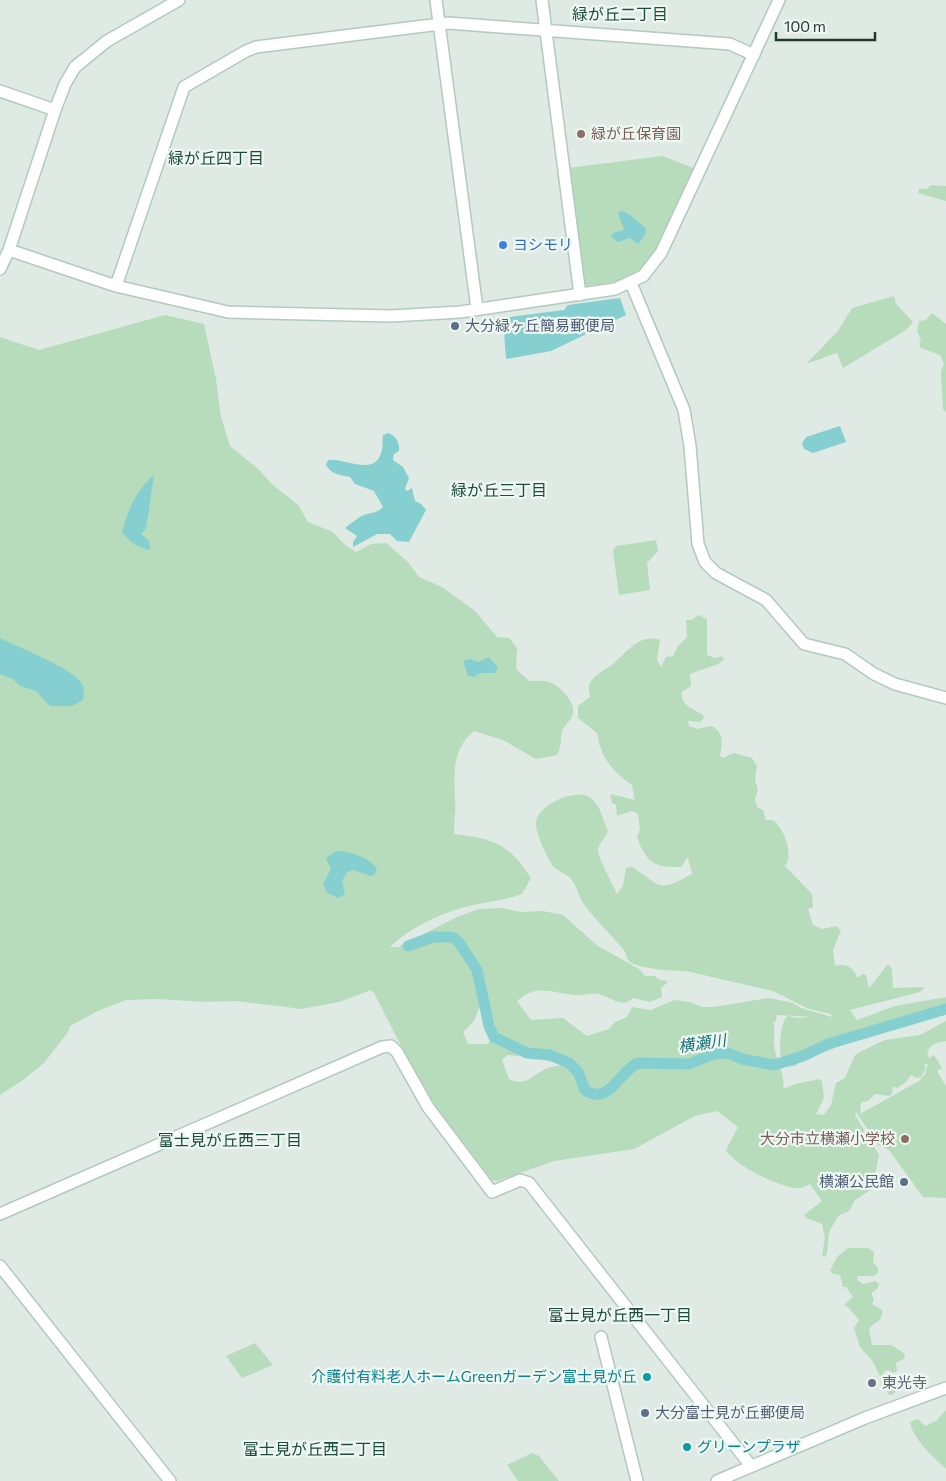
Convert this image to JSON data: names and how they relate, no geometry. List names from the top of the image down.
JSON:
{
  "districts": [
    "緑が丘二丁目",
    "緑が丘四丁目",
    "緑が丘三丁目",
    "富士見が丘西三丁目",
    "富士見が丘西一丁目",
    "富士見が丘西二丁目"
  ],
  "water": ["横瀬川"],
  "places": [
    "緑が丘保育園",
    "ヨシモリ",
    "大分緑ヶ丘簡易郵便局",
    "大分市立横瀬小学校",
    "横瀬公民館",
    "介護付有料老人ホームGreenガーデン富士見が丘",
    "東光寺",
    "大分富士見が丘郵便局",
    "グリーンプラザ"
  ],
  "scale_bar": "100 m"
}
